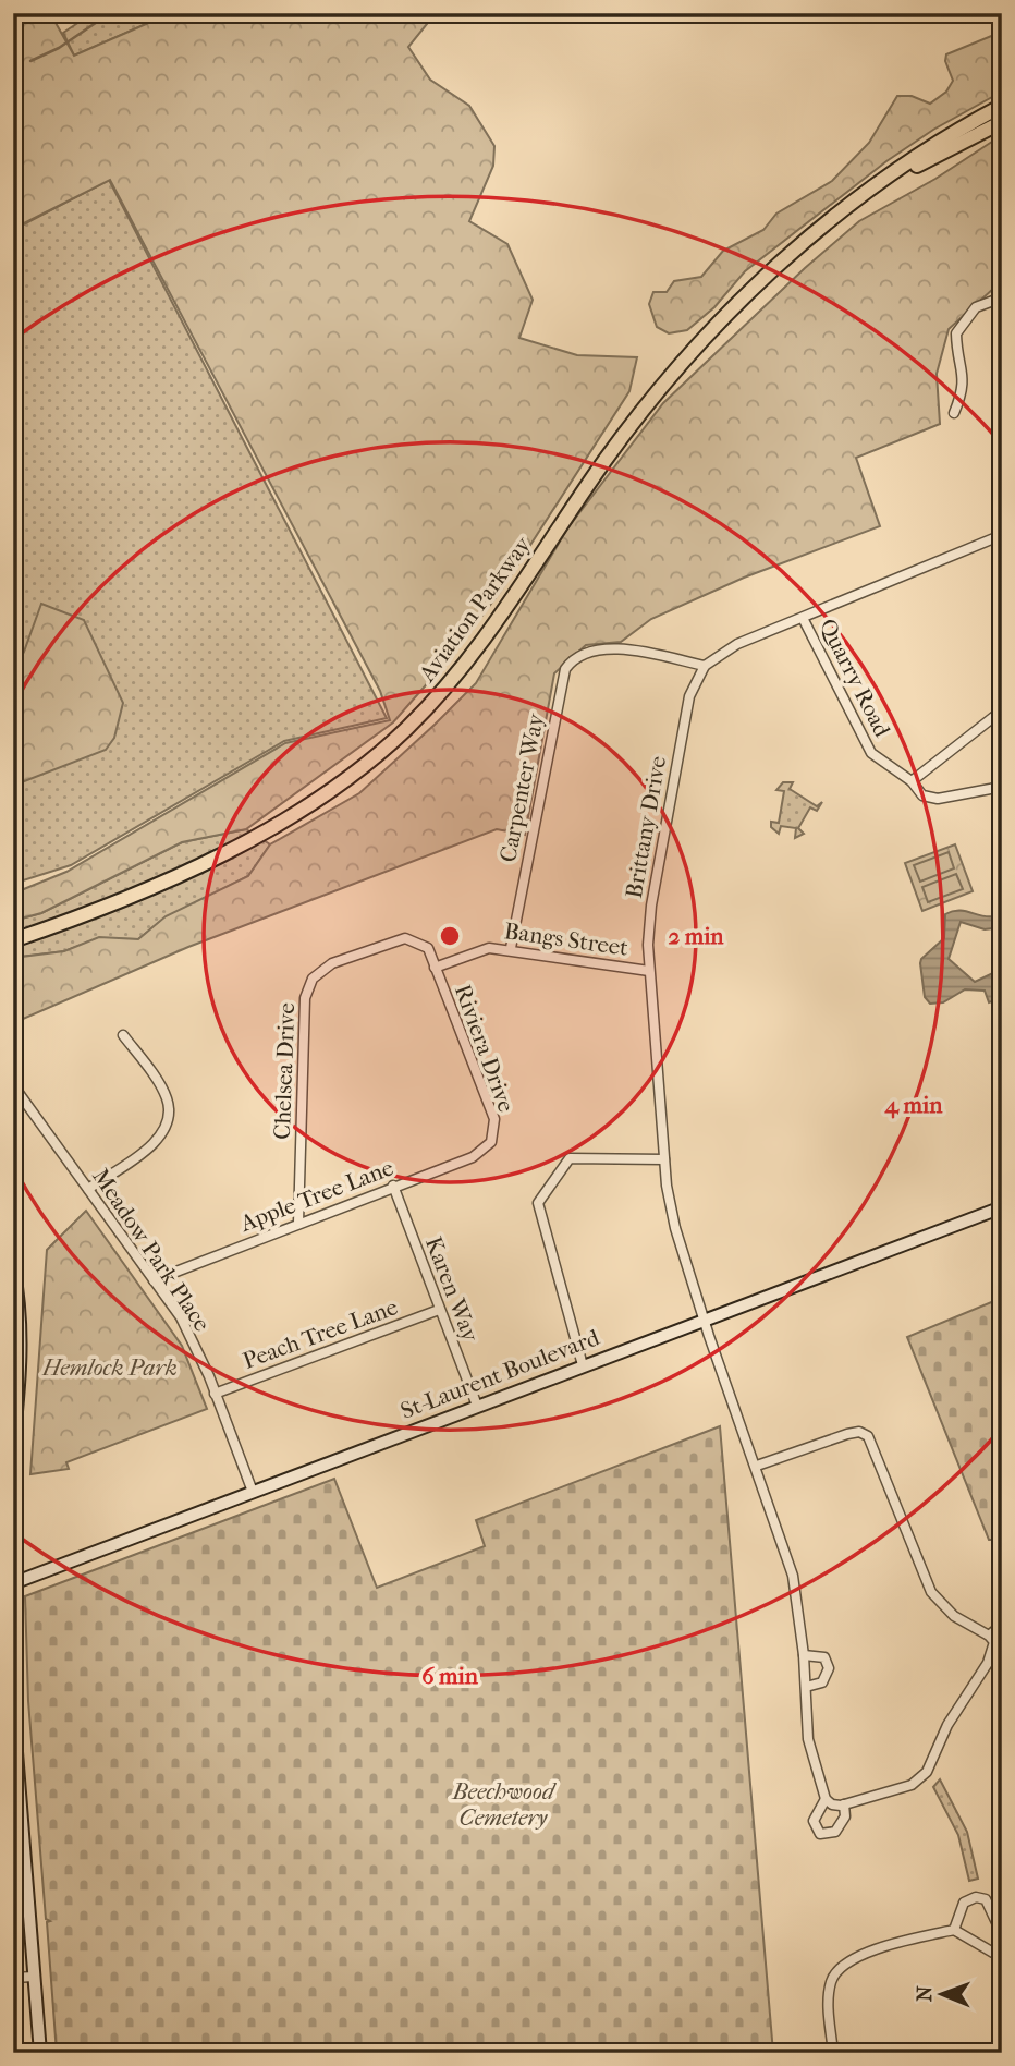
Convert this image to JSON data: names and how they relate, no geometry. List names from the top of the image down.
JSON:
{
  "streets": {
    "main road": ["Aviation Parkway", "St-Laurent Boulevard"],
    "street": [
      "Quarry Road",
      "Carpenter Way",
      "Brittany Drive",
      "Bangs Street",
      "Riviera Drive",
      "Chelsea Drive",
      "Apple Tree Lane",
      "Meadow Park Place",
      "Karen Way",
      "Peach Tree Lane"
    ]
  },
  "crossings": [
    ["Carpenter Way", "Brittany Drive"],
    ["Carpenter Way", "Bangs Street"],
    ["Brittany Drive", "Bangs Street"],
    ["Brittany Drive", "St-Laurent Boulevard"],
    ["Bangs Street", "Riviera Drive"],
    ["Bangs Street", "Chelsea Drive"],
    ["Riviera Drive", "Chelsea Drive"],
    ["Riviera Drive", "Apple Tree Lane"],
    ["Chelsea Drive", "Apple Tree Lane"],
    ["Apple Tree Lane", "Meadow Park Place"],
    ["Apple Tree Lane", "Karen Way"],
    ["Meadow Park Place", "Peach Tree Lane"],
    ["Meadow Park Place", "St-Laurent Boulevard"],
    ["Karen Way", "Peach Tree Lane"],
    ["Karen Way", "St-Laurent Boulevard"]
  ],
  "parks": ["Hemlock Park", "Beechwood Cemetery"],
  "north": "left",
  "rings": ["2 min", "4 min", "6 min"]
}
